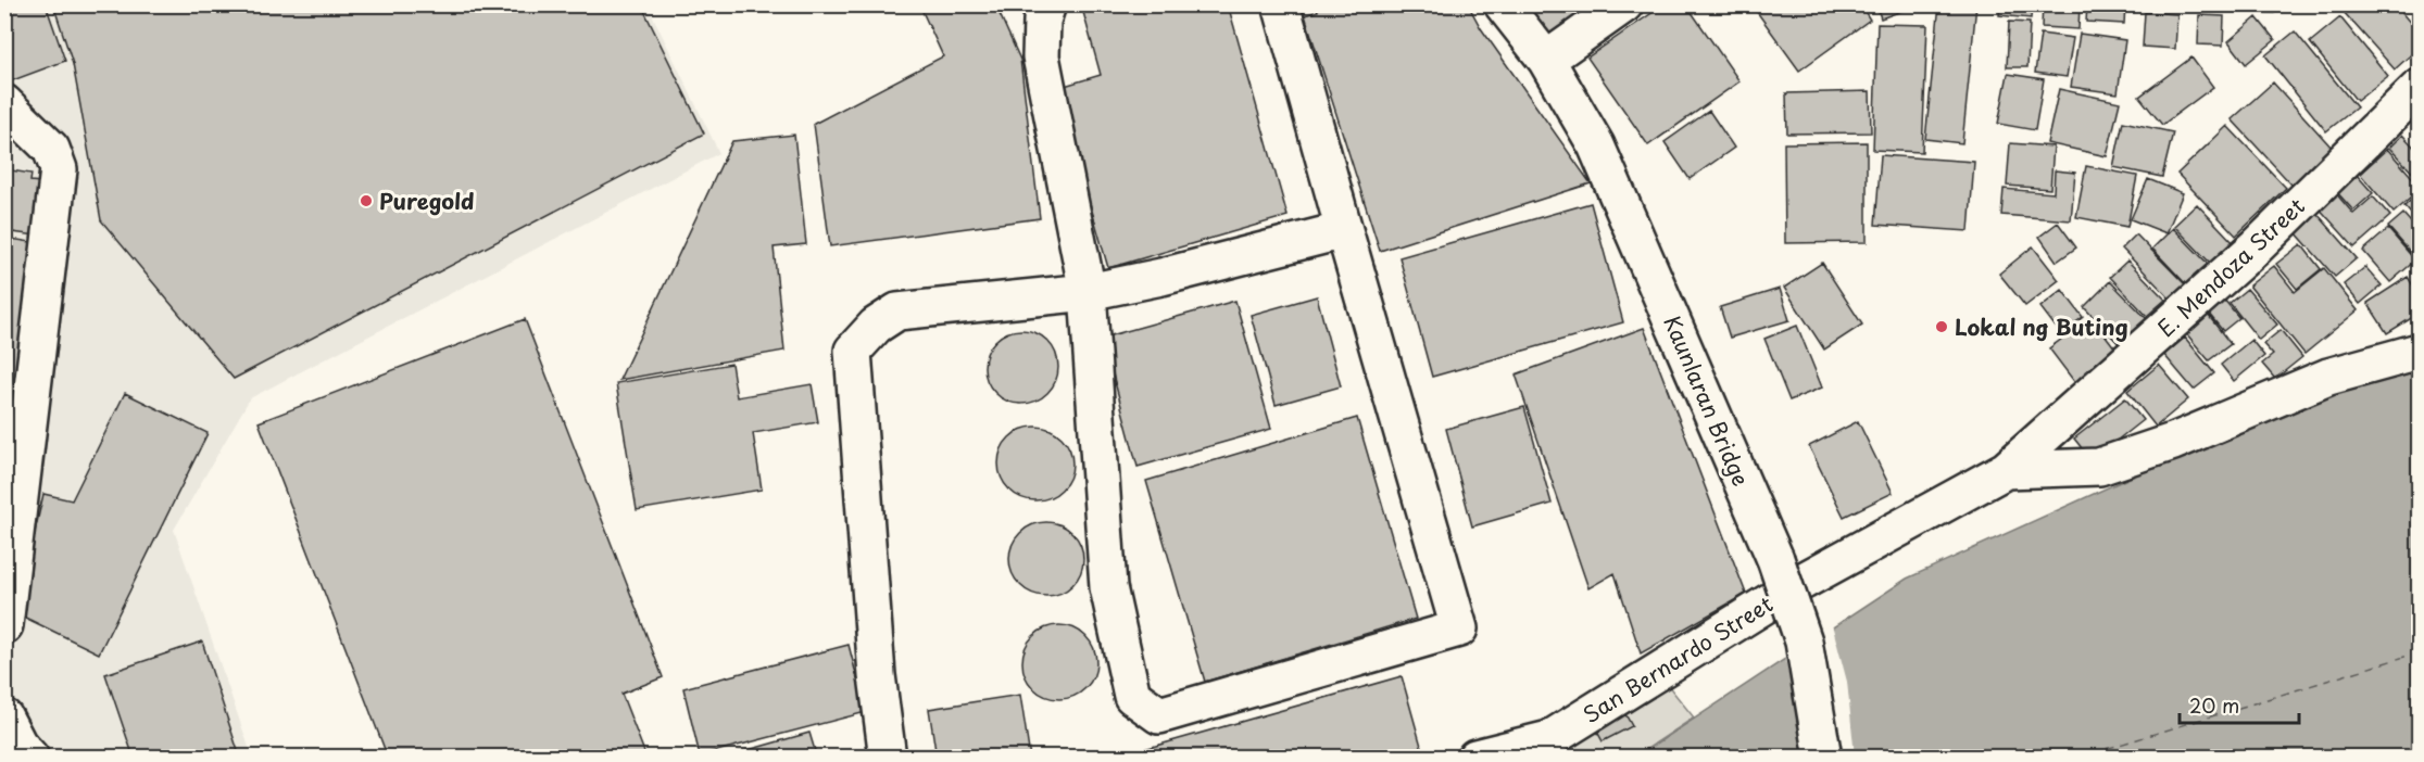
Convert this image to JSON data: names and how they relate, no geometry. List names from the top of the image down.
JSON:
{
  "streets": {
    "street": ["E. Mendoza Street", "Kaunlaran Bridge", "San Bernardo Street"]
  },
  "crossings": [
    ["E. Mendoza Street", "San Bernardo Street"]
  ],
  "places": ["Puregold", "Lokal ng Buting"],
  "scale_bar": "20 m"
}
